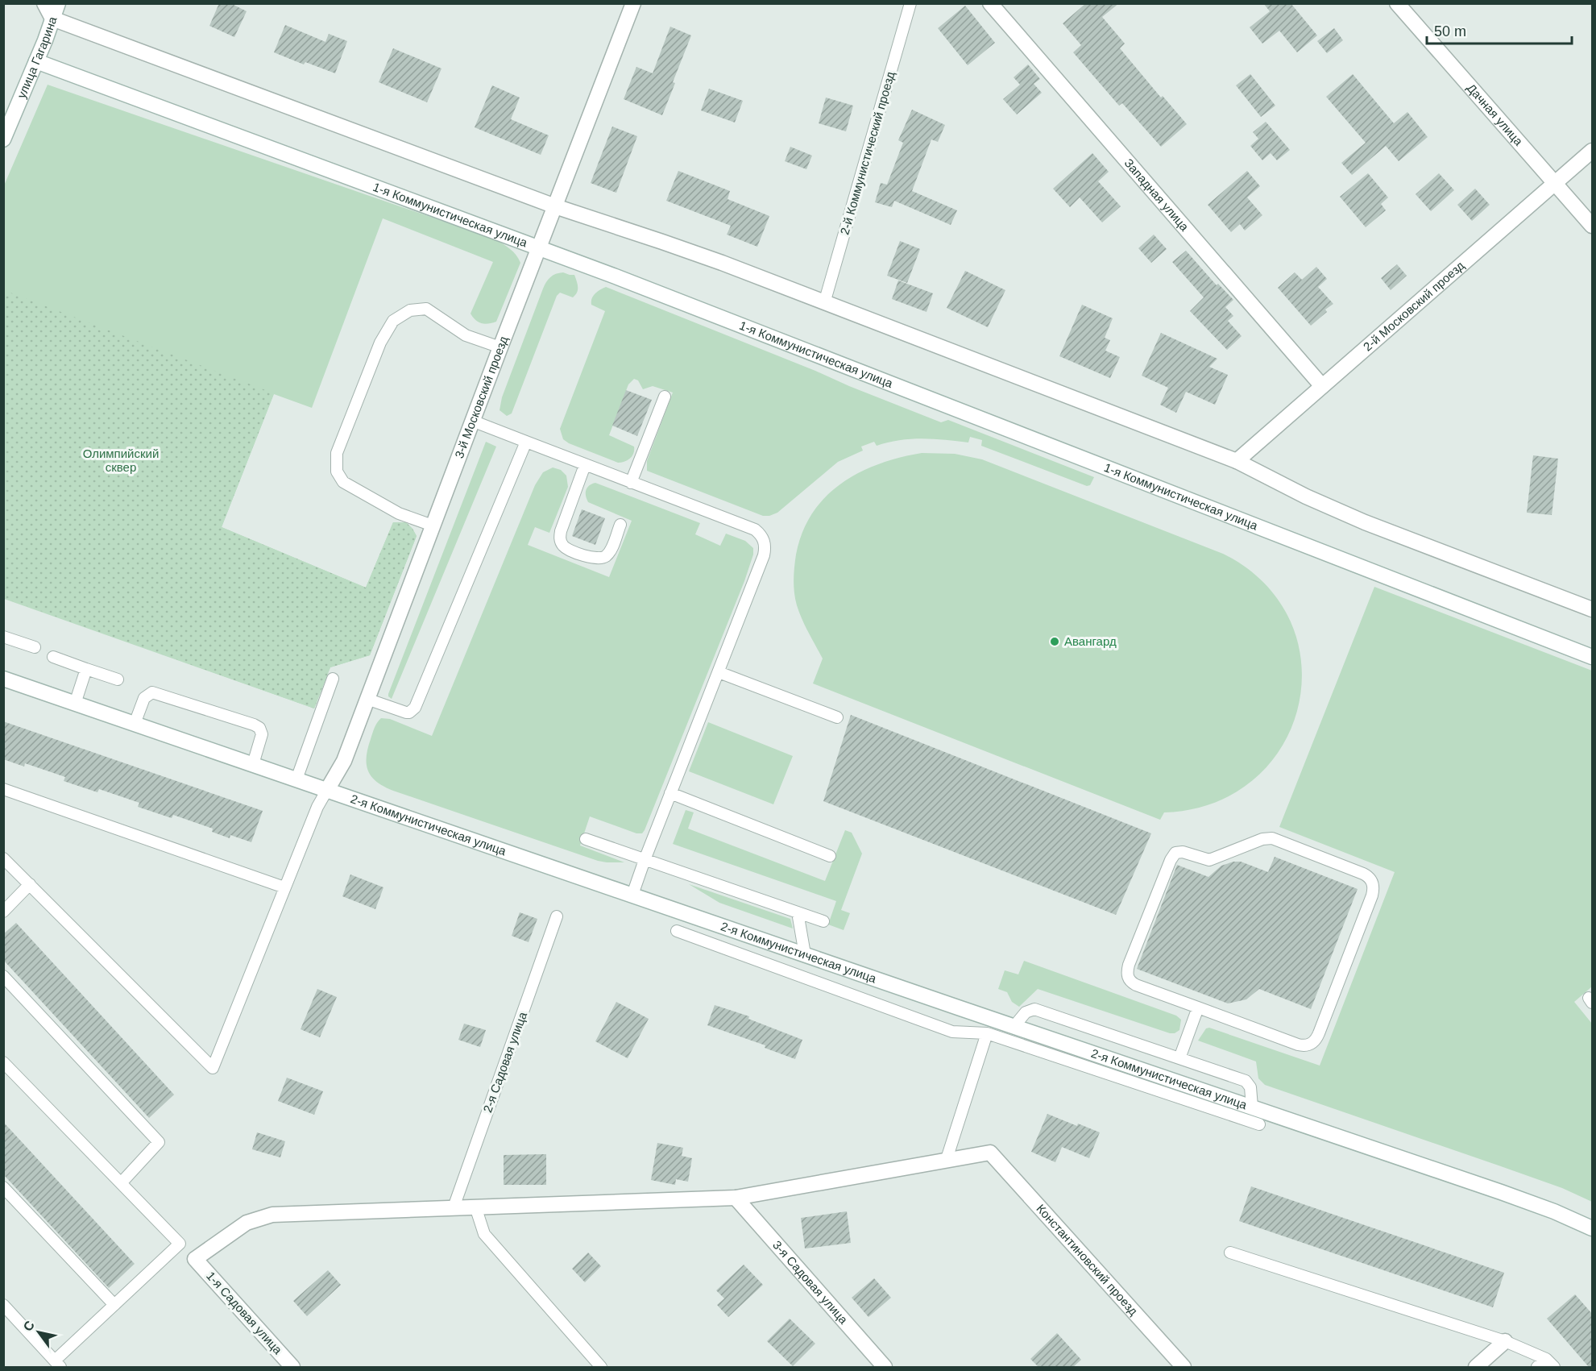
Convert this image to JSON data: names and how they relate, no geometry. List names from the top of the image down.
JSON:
{
  "streets": {
    "street": [
      "улица Гагарина",
      "Дачная улица",
      "Западная улица",
      "1-я Коммунистическая улица",
      "2-й Московский проезд",
      "3-й Московский проезд",
      "2-я Коммунистическая улица",
      "Константиновский проезд",
      "3-я Садовая улица",
      "1-я Садовая улица"
    ],
    "lane": ["2-й Коммунистический проезд", "2-я Садовая улица"]
  },
  "crossings": [
    ["улица Гагарина", "1-я Коммунистическая улица"],
    ["Дачная улица", "2-й Московский проезд"],
    ["Западная улица", "2-й Московский проезд"],
    ["1-я Коммунистическая улица", "3-й Московский проезд"],
    ["3-й Московский проезд", "2-я Коммунистическая улица"],
    ["2-я Садовая улица", "1-я Садовая улица"]
  ],
  "parks": ["Олимпийский сквер"],
  "places": ["Авангард"],
  "scale_bar": "50 m",
  "north": "top left"
}
